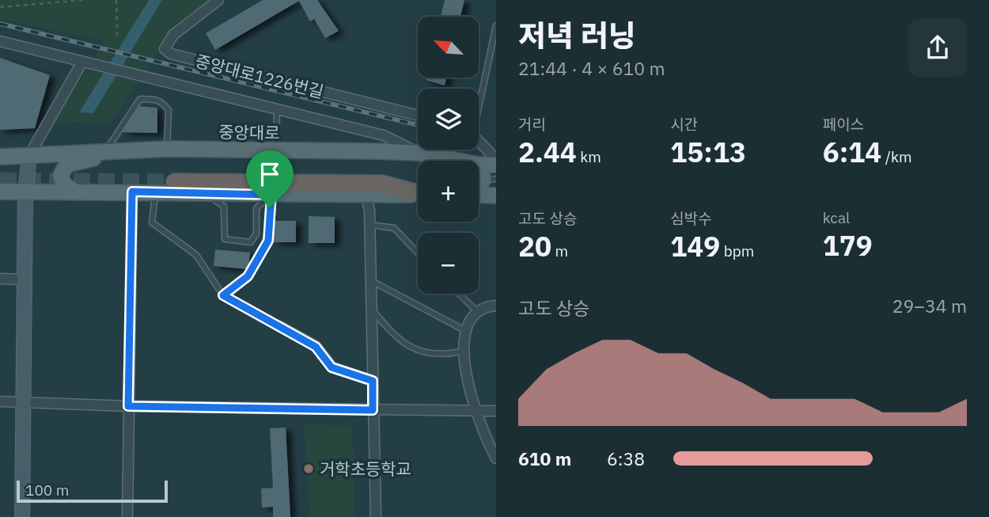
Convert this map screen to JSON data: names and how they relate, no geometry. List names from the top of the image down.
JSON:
{
  "streets": {
    "main road": ["중앙대로"],
    "street": ["중앙대로1226번길"]
  },
  "places": ["거학초등학교"],
  "scale_bar": "100 m",
  "north": "top left",
  "page": {
    "heading": ["저녁 러닝", "21:44 · 4 × 610 m"],
    "map_buttons": ["+", "−"],
    "stats": [
      ["거리", "2.44 km"],
      ["시간", "15:13"],
      ["페이스", "6:14 /km"],
      ["고도 상승", "20 m"],
      ["심박수", "149 bpm"],
      ["kcal", "179"]
    ],
    "chart": ["고도 상승", "29–34 m"],
    "list": [
      {
        "name": "610 m",
        "note": "6:38"
      }
    ],
    "scale": "100 m"
  }
}
